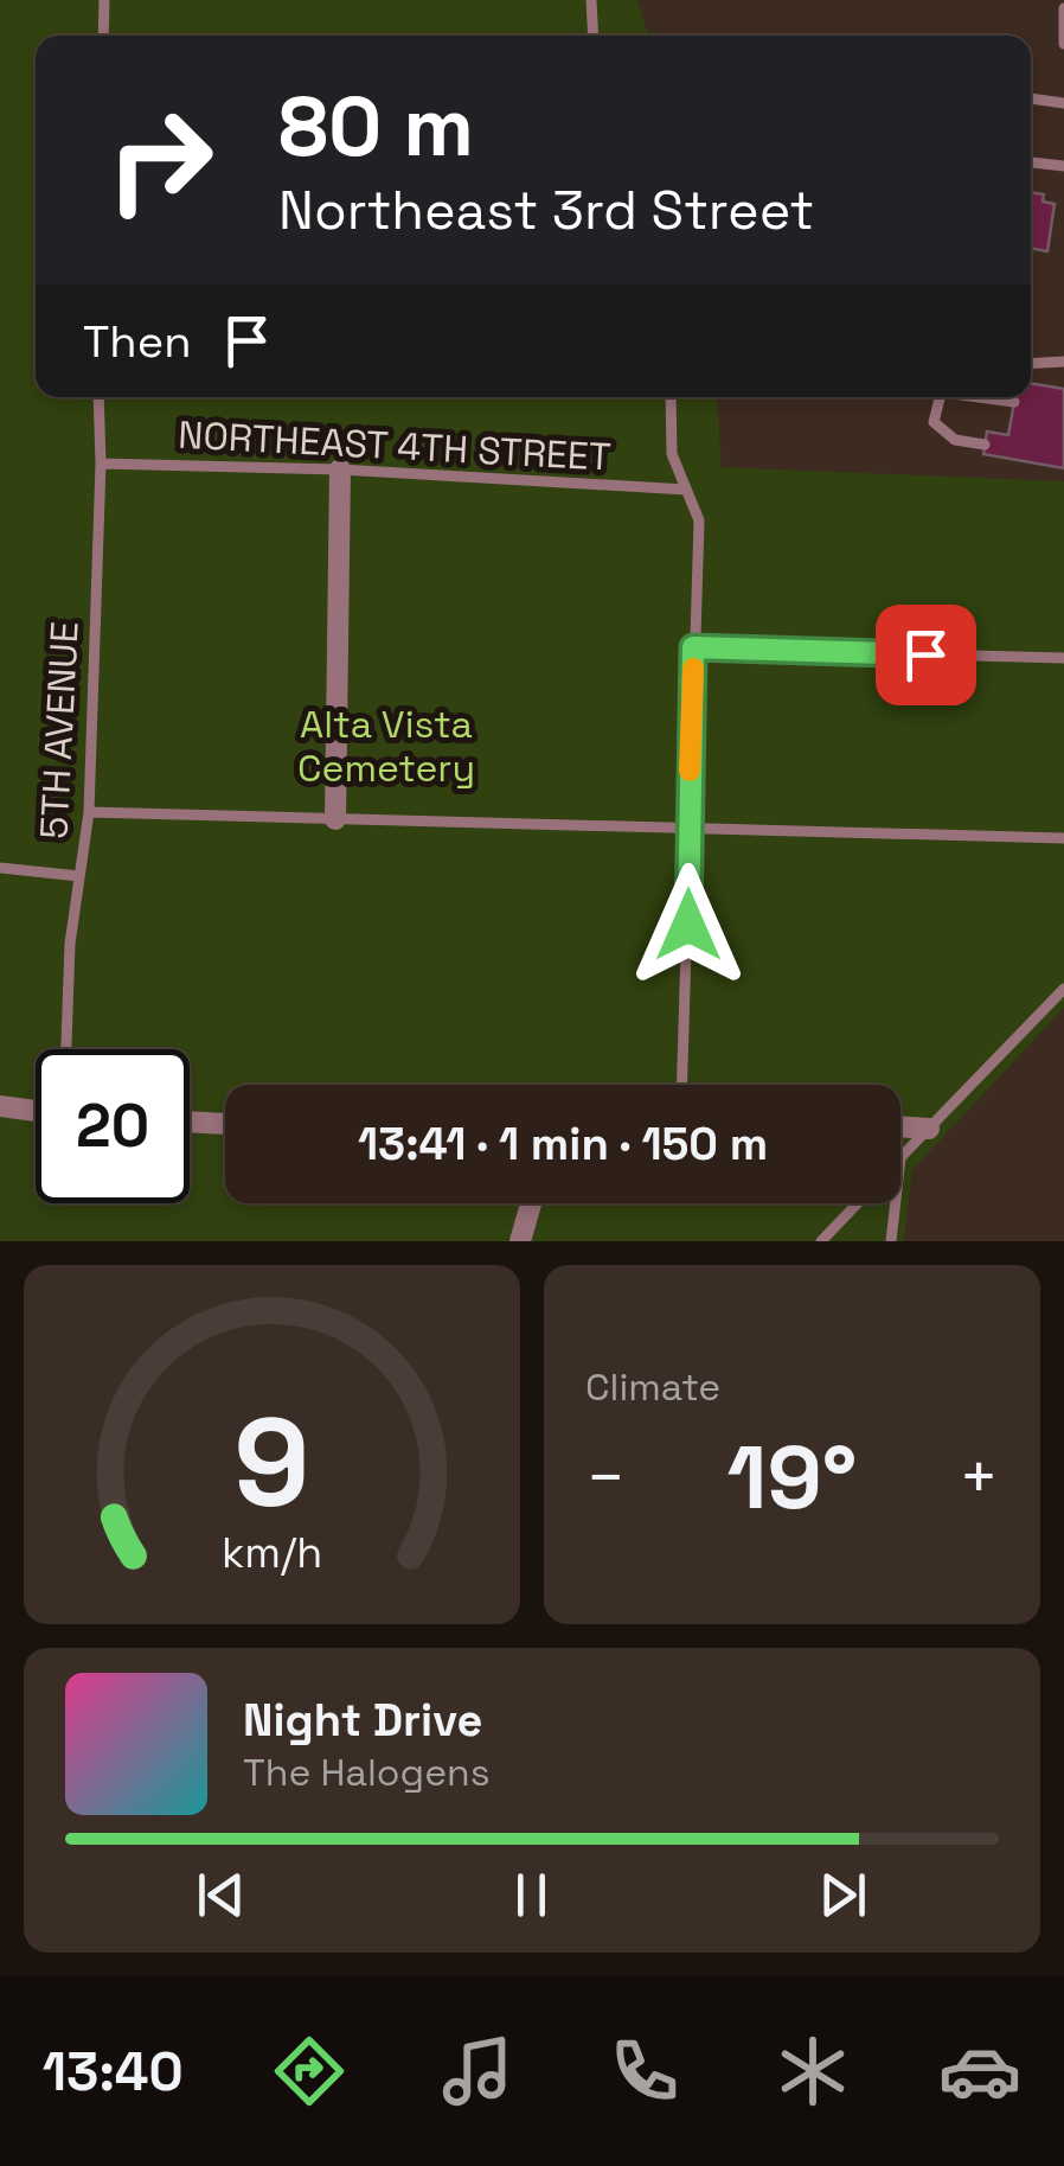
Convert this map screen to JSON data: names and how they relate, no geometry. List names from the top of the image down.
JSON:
{
  "streets": {
    "lane": ["NORTHEAST 4TH STREET", "5TH AVENUE"]
  },
  "crossings": [
    ["NORTHEAST 4TH STREET", "5TH AVENUE"]
  ],
  "parks": ["Alta Vista Cemetery"],
  "page": {
    "turn": ["80 m", "Northeast 3rd Street"],
    "then": "Then",
    "limit": "20",
    "trip": "13:41 · 1 min · 150 m",
    "tile": "Climate",
    "heat": ["−", "19°", "+"],
    "song": ["Night Drive", "The Halogens"],
    "tabs": "13:40",
    "gauge": ["9", "km/h"]
  }
}
